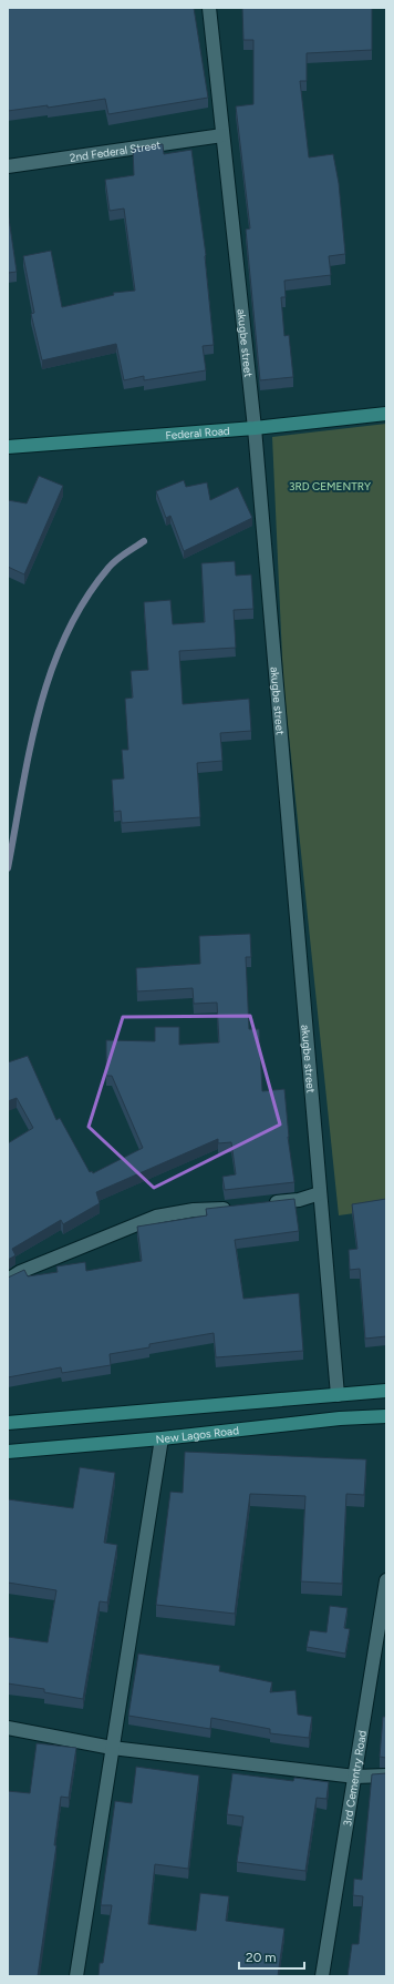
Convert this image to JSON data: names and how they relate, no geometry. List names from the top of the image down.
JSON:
{
  "streets": {
    "main road": ["Federal Road", "New Lagos Road"],
    "street": ["2nd Federal Street", "akugbe street", "3rd Cementry Road"]
  },
  "crossings": [
    ["2nd Federal Street", "akugbe street"],
    ["akugbe street", "Federal Road"]
  ],
  "parks": ["3RD CEMENTRY"],
  "scale_bar": "20 m"
}
